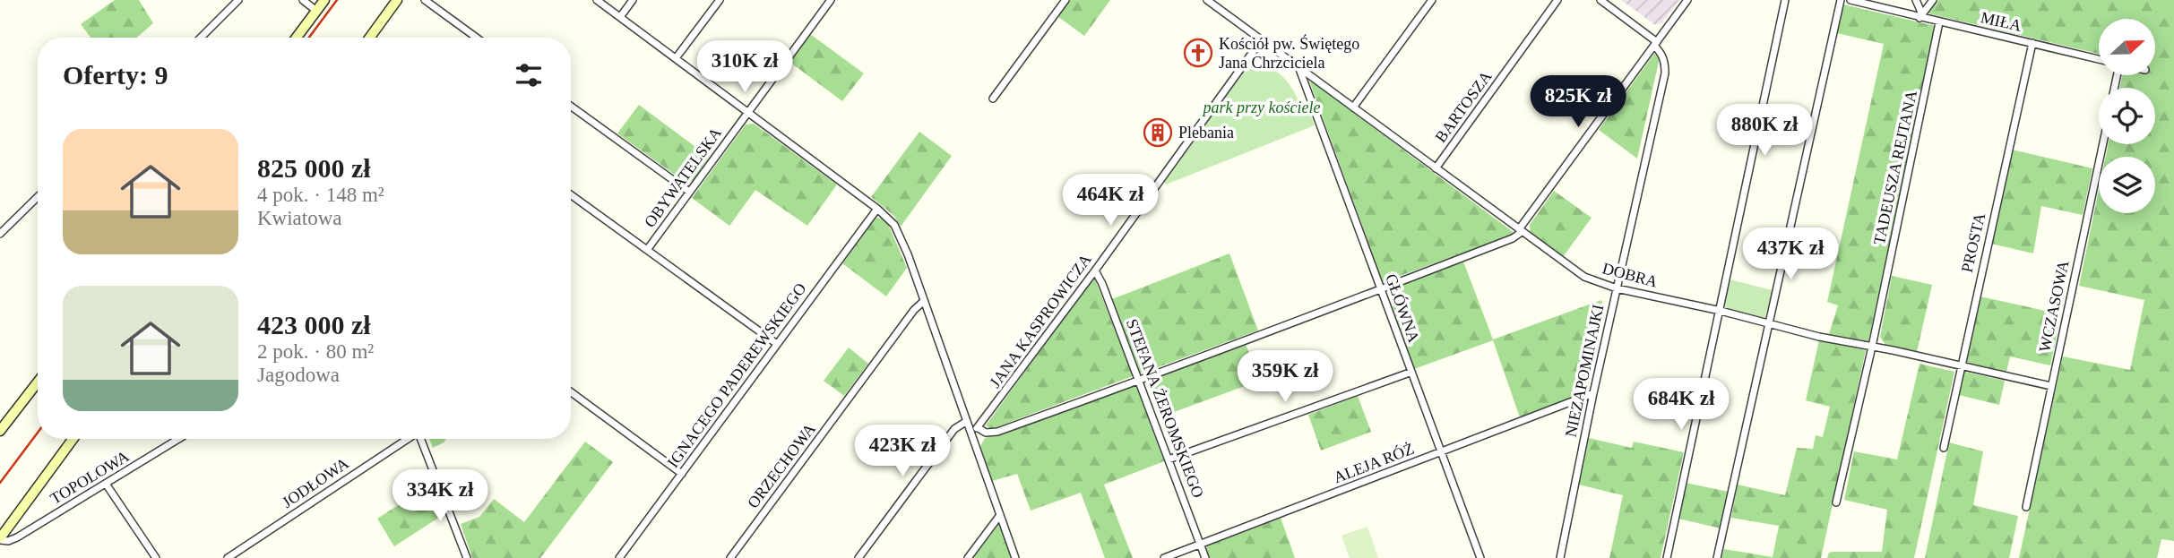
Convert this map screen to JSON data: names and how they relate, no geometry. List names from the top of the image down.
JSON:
{
  "streets": {
    "street": [
      "MIŁA",
      "BARTOSZA",
      "TADEUSZA REJTANA",
      "OBYWATELSKA",
      "PROSTA",
      "DOBRA",
      "WCZASOWA",
      "GŁÓWNA",
      "JANA KASPROWICZA",
      "NIEZAPOMINAJKI",
      "IGNACEGO PADEREWSKIEGO",
      "STEFANA ŻEROMSKIEGO",
      "ALEJA RÓŻ",
      "ORZECHOWA",
      "TOPOLOWA",
      "JODŁOWA"
    ]
  },
  "crossings": [
    ["MIŁA", "TADEUSZA REJTANA"],
    ["MIŁA", "PROSTA"],
    ["BARTOSZA", "DOBRA"],
    ["TADEUSZA REJTANA", "DOBRA"],
    ["PROSTA", "DOBRA"],
    ["DOBRA", "WCZASOWA"],
    ["DOBRA", "GŁÓWNA"],
    ["DOBRA", "JANA KASPROWICZA"],
    ["DOBRA", "NIEZAPOMINAJKI"],
    ["GŁÓWNA", "ALEJA RÓŻ"],
    ["JANA KASPROWICZA", "STEFANA ŻEROMSKIEGO"],
    ["NIEZAPOMINAJKI", "ALEJA RÓŻ"],
    ["STEFANA ŻEROMSKIEGO", "ALEJA RÓŻ"]
  ],
  "parks": ["park przy kościele"],
  "places": {
    "church": ["Kościół pw. Świętego Jana Chrzciciela"],
    "building": ["Plebania"]
  },
  "north": "right",
  "page": {
    "heading": "Oferty: 9",
    "price": [
      "310K zł",
      "825K zł",
      "880K zł",
      "464K zł",
      "437K zł",
      "359K zł",
      "684K zł",
      "423K zł",
      "334K zł"
    ],
    "list": [
      {
        "name": "825 000 zł",
        "note": "4 pok. · 148 m² · Kwiatowa"
      },
      {
        "name": "423 000 zł",
        "note": "2 pok. · 80 m² · Jagodowa"
      }
    ]
  }
}
